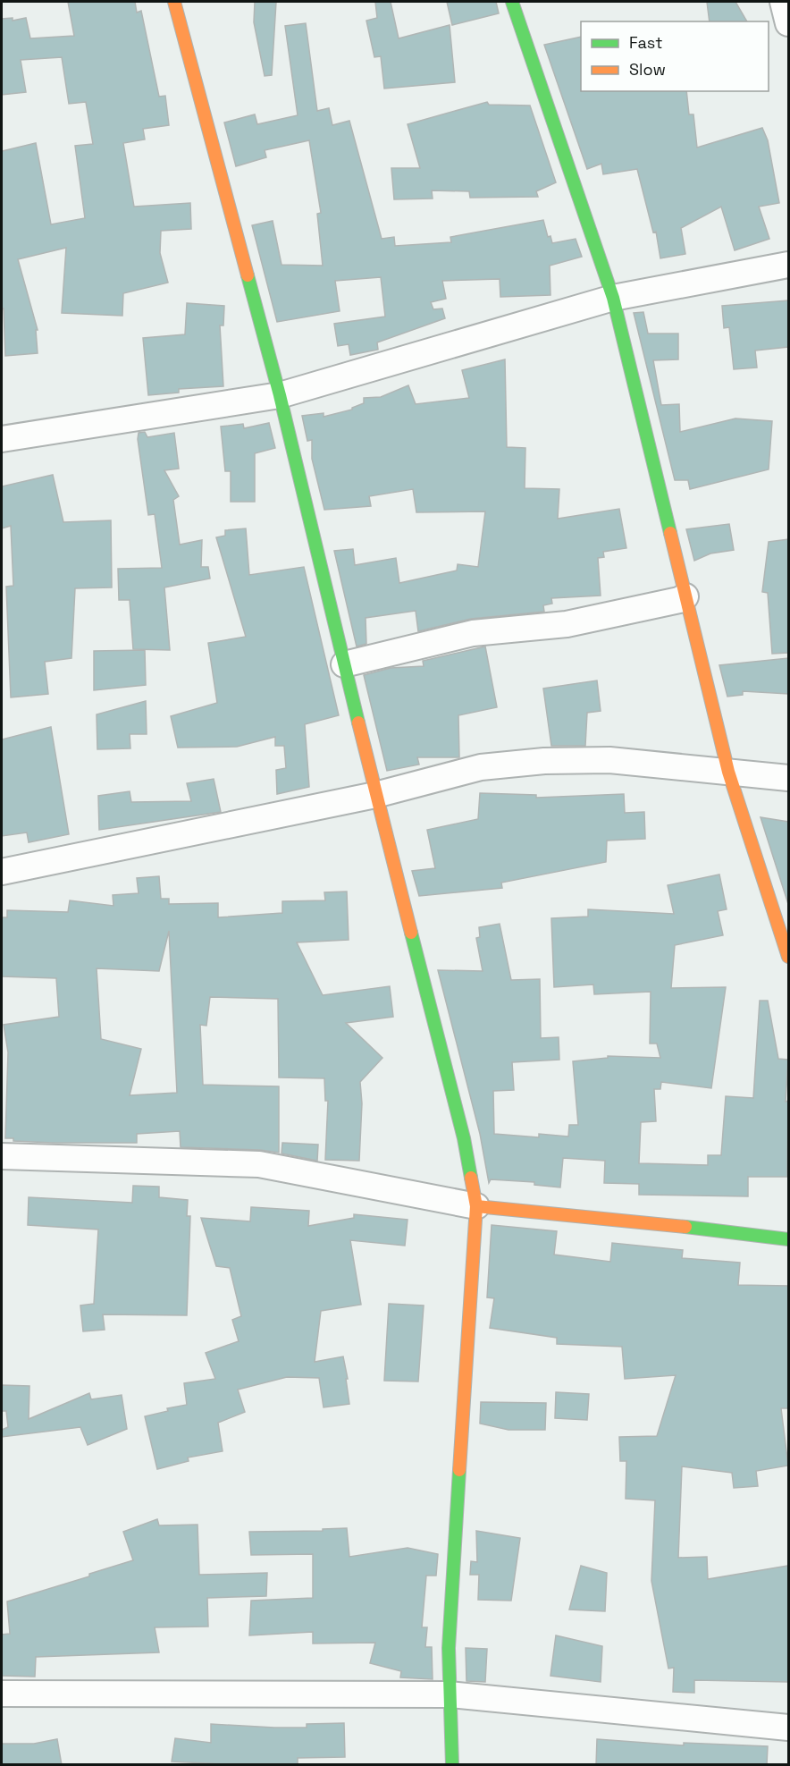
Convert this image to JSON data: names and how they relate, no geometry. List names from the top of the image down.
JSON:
{
  "legend": ["Fast", "Slow"]
}
